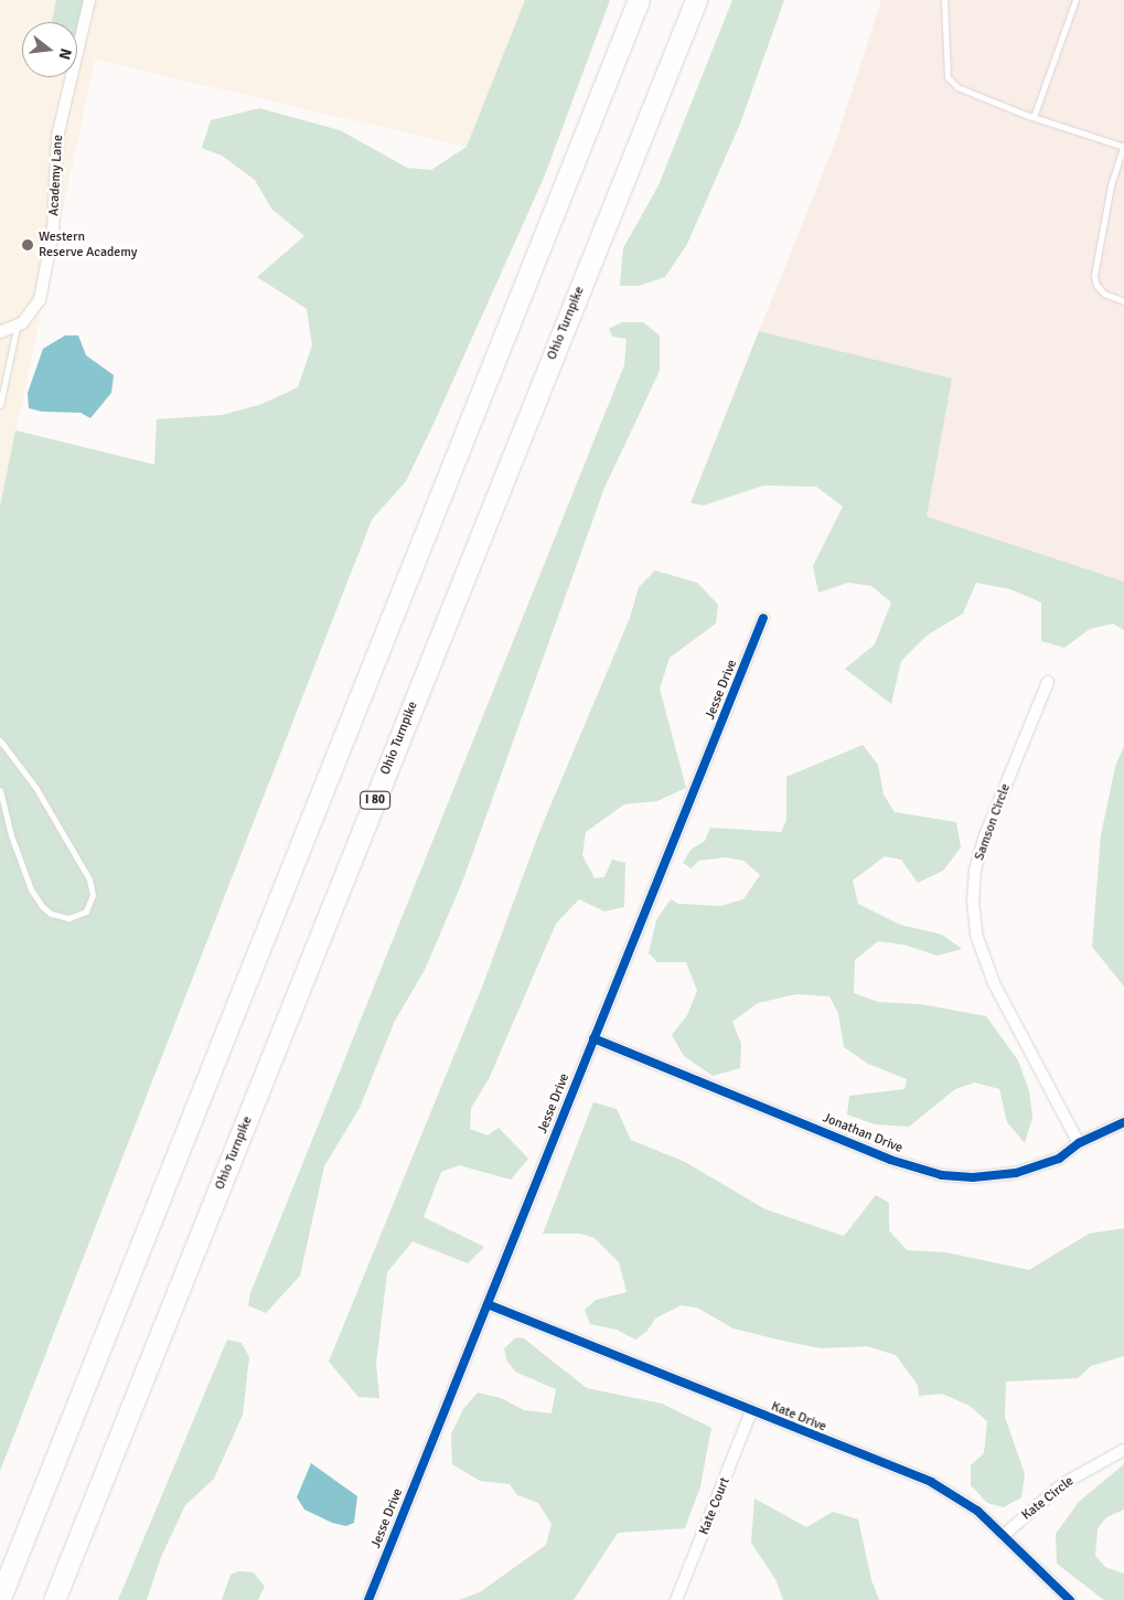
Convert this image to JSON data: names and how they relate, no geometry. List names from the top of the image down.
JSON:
{
  "streets": {
    "highway": ["Ohio Turnpike", "I 80"],
    "street": [
      "Academy Lane",
      "Jesse Drive",
      "Samson Circle",
      "Jonathan Drive",
      "Kate Drive",
      "Kate Circle",
      "Kate Court"
    ]
  },
  "crossings": [
    ["Jesse Drive", "Jonathan Drive"],
    ["Jesse Drive", "Kate Drive"],
    ["Samson Circle", "Jonathan Drive"],
    ["Kate Drive", "Kate Circle"],
    ["Kate Drive", "Kate Court"]
  ],
  "places": ["Western Reserve Academy"],
  "north": "right"
}
